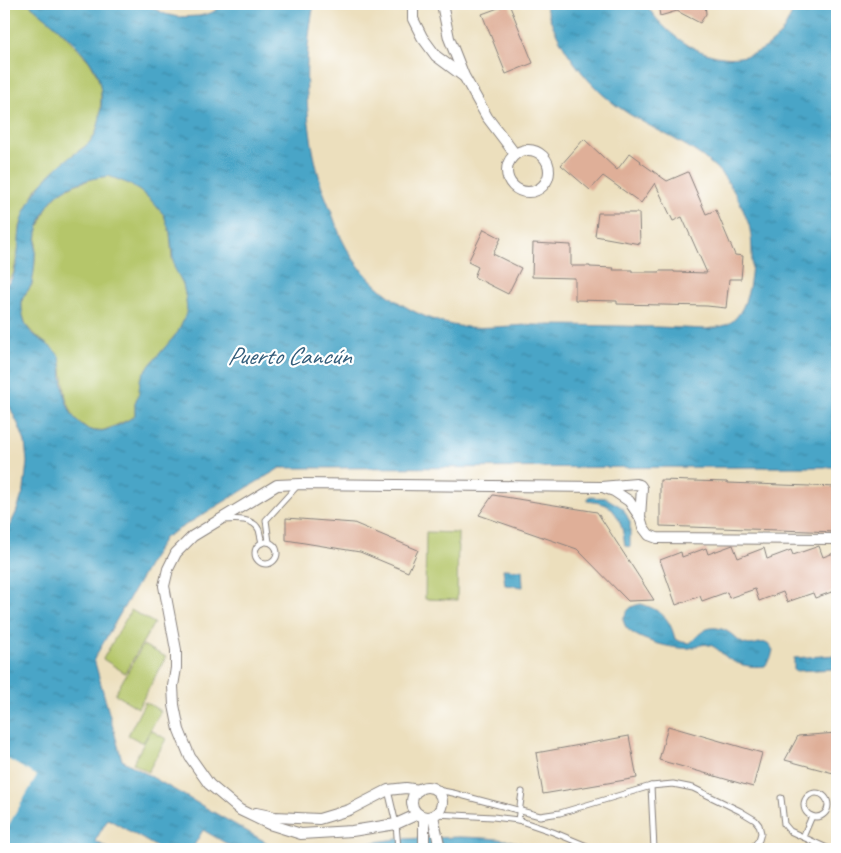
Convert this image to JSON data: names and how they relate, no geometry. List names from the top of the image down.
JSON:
{
  "water": ["Puerto Cancún"]
}
